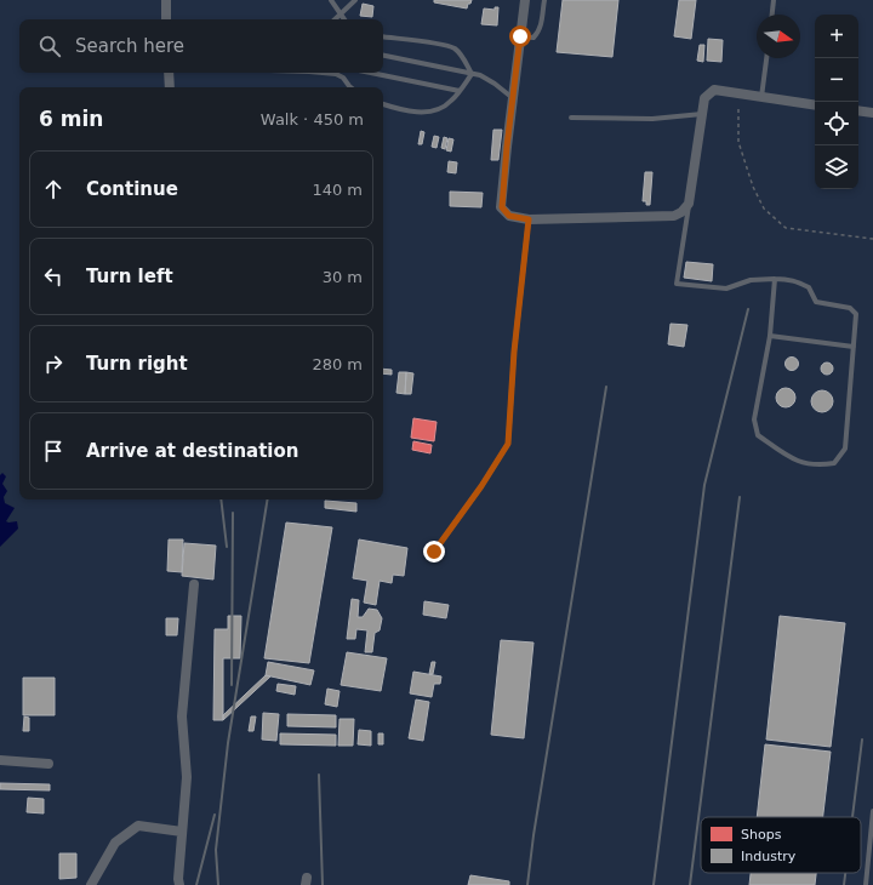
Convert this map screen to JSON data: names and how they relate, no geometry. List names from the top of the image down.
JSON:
{
  "legend": ["Shops", "Industry"],
  "north": "right",
  "page": {
    "map_buttons": ["+", "−"],
    "search": "Search here",
    "heading": ["6 min", "Walk · 450 m"],
    "list": [
      ["Continue", "140 m"],
      ["Turn left", "30 m"],
      ["Turn right", "280 m"],
      "Arrive at destination"
    ]
  }
}
